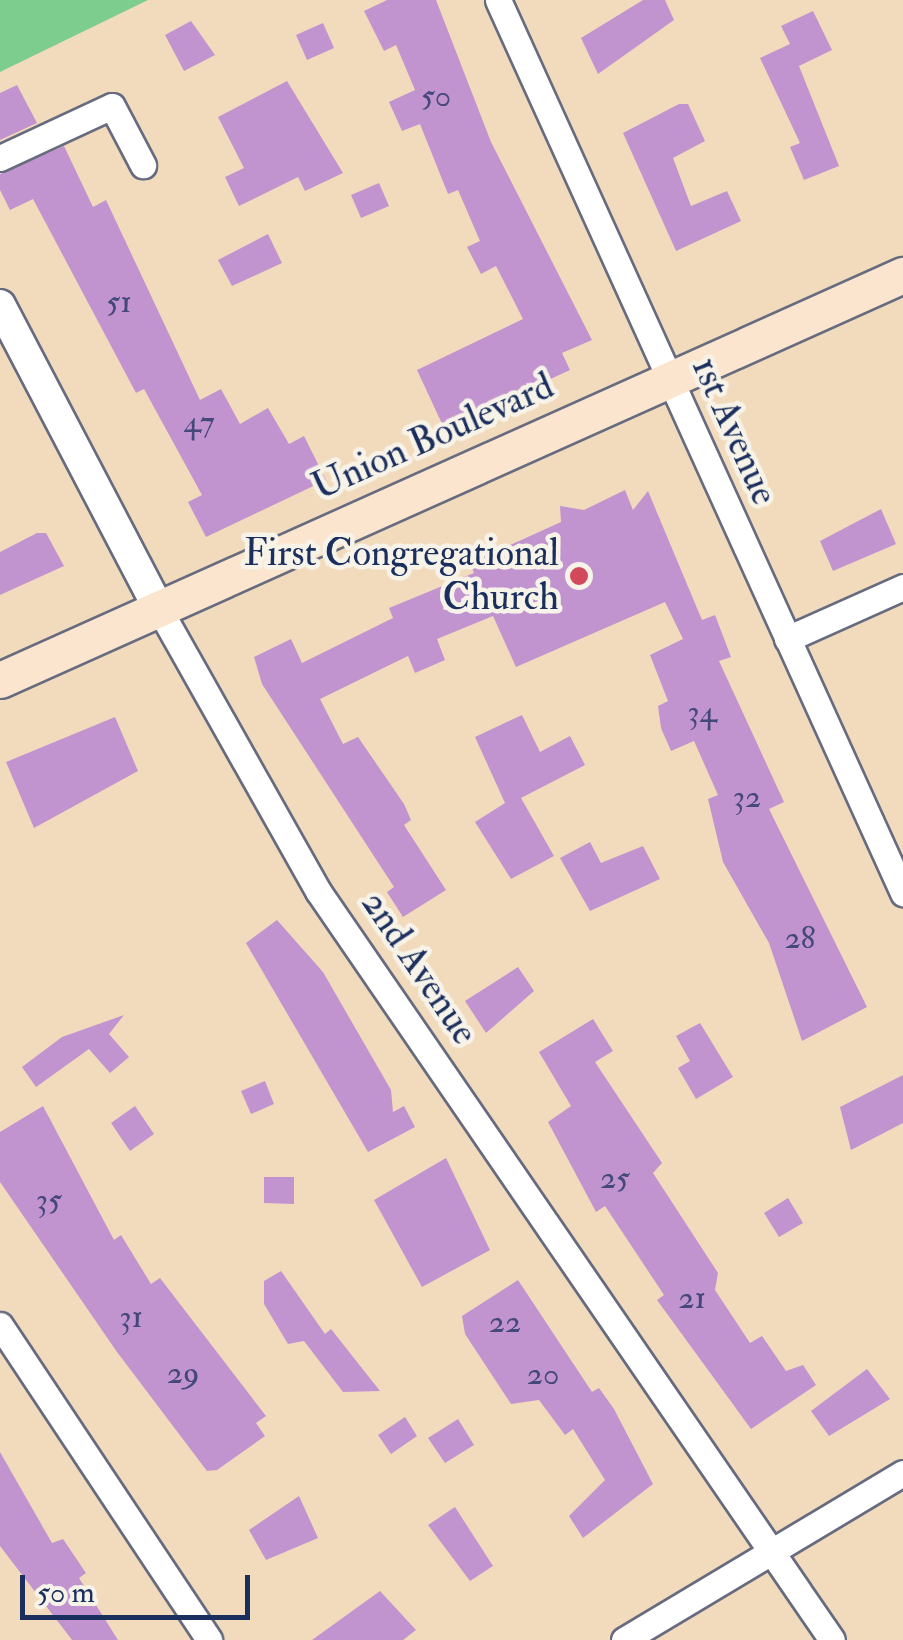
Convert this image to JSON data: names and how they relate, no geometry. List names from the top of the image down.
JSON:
{
  "streets": {
    "main road": ["Union Boulevard"],
    "street": ["1st Avenue", "2nd Avenue"]
  },
  "crossings": [
    ["1st Avenue", "Union Boulevard"],
    ["Union Boulevard", "2nd Avenue"]
  ],
  "places": ["First Congregational Church"],
  "house_numbers": [
    "50",
    "51",
    "47",
    "34",
    "32",
    "28",
    "25",
    "35",
    "21",
    "31",
    "22",
    "29",
    "20"
  ],
  "scale_bar": "50 m"
}
